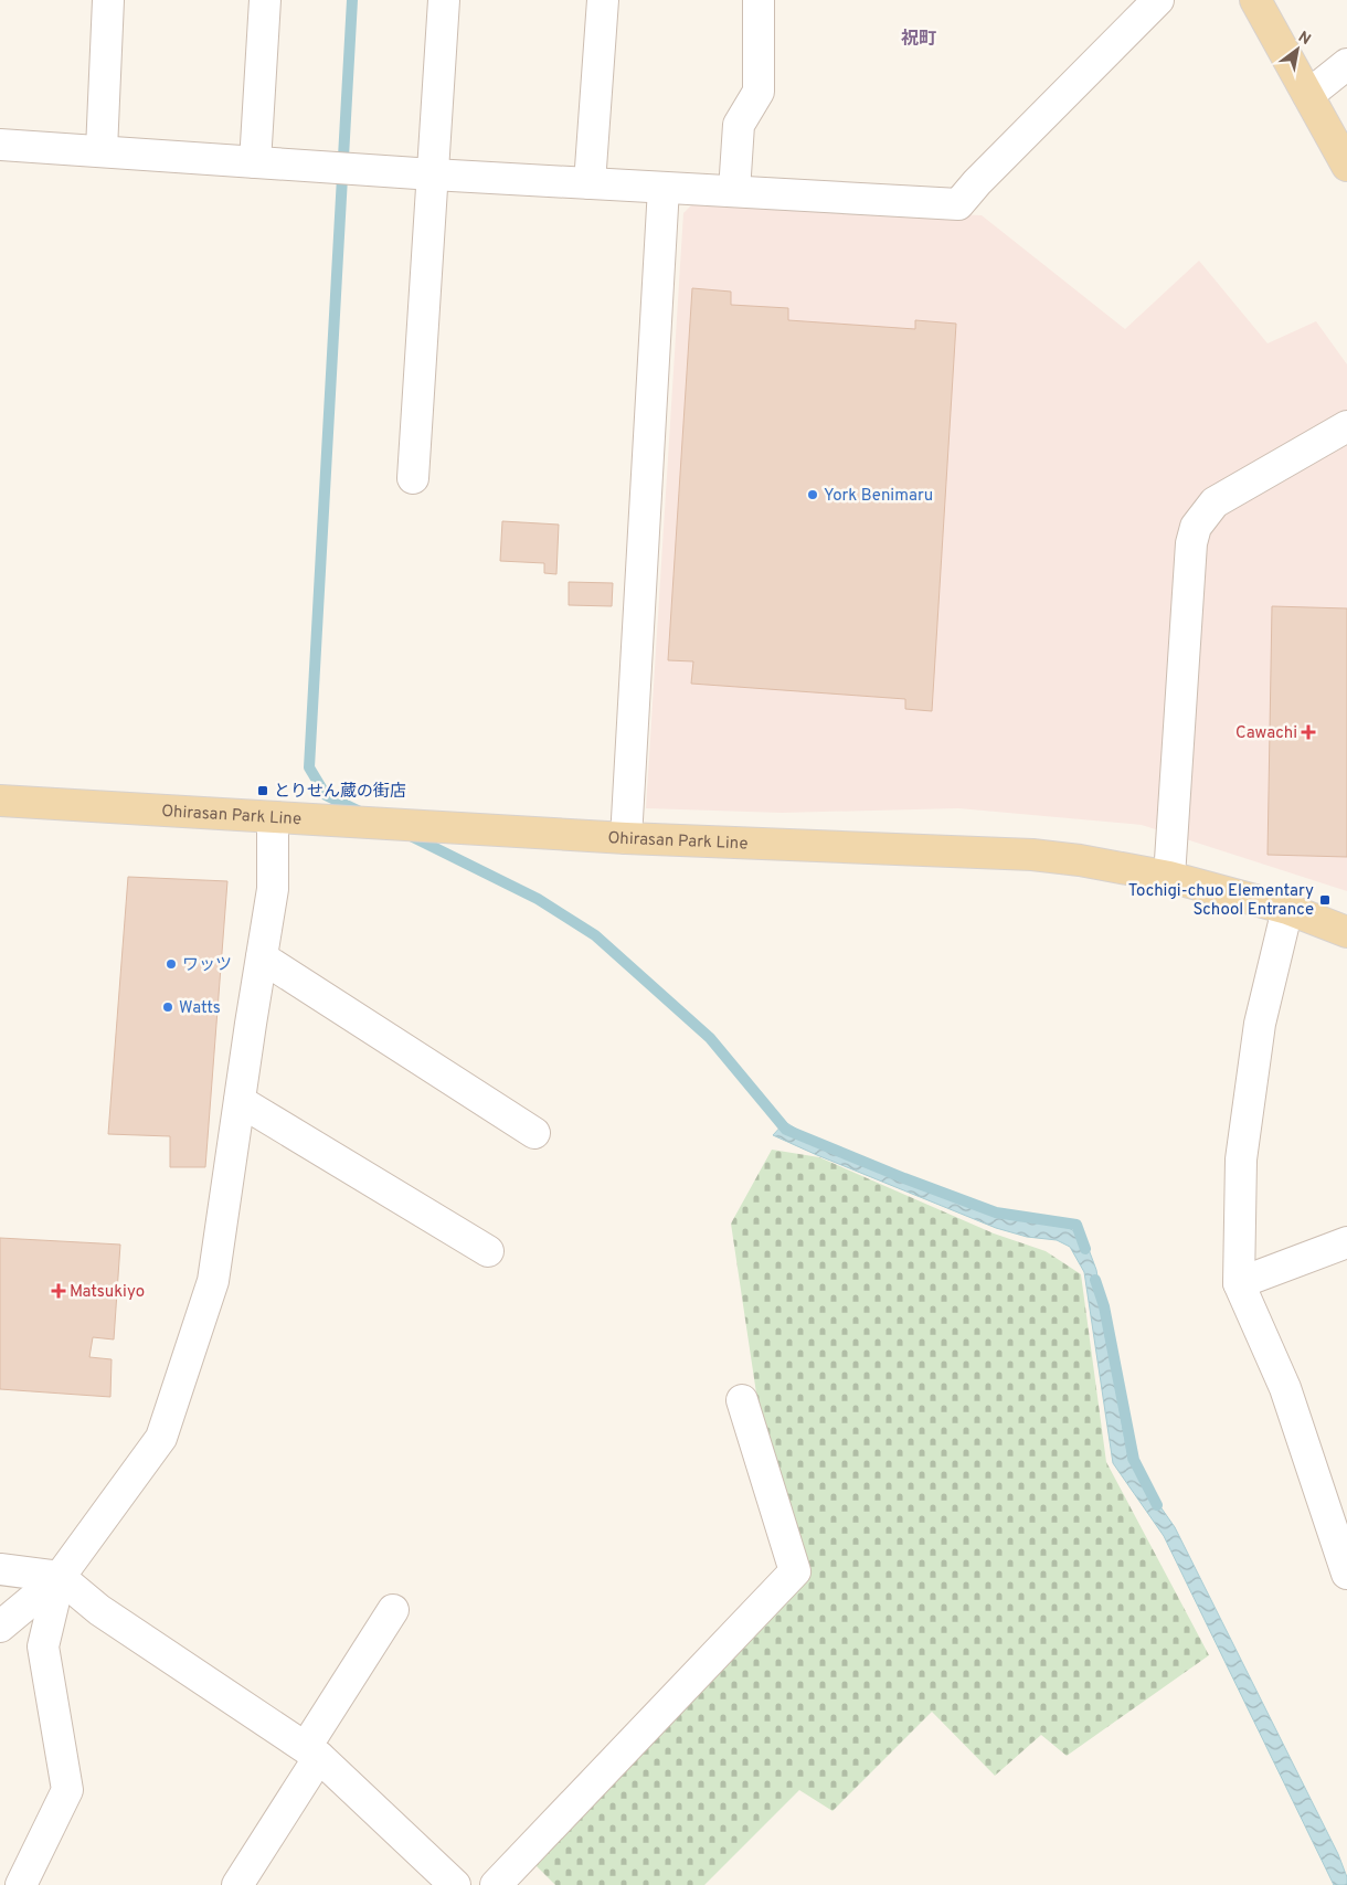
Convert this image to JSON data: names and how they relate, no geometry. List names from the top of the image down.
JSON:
{
  "streets": {
    "main road": ["Ohirasan Park Line"]
  },
  "districts": ["祝町"],
  "places": {
    "other": ["York Benimaru", "ワッツ", "Watts"],
    "health": ["Cawachi", "Matsukiyo"],
    "transit": ["とりせん蔵の街店", "Tochigi-chuo Elementary School Entrance"]
  },
  "north": "top right"
}
